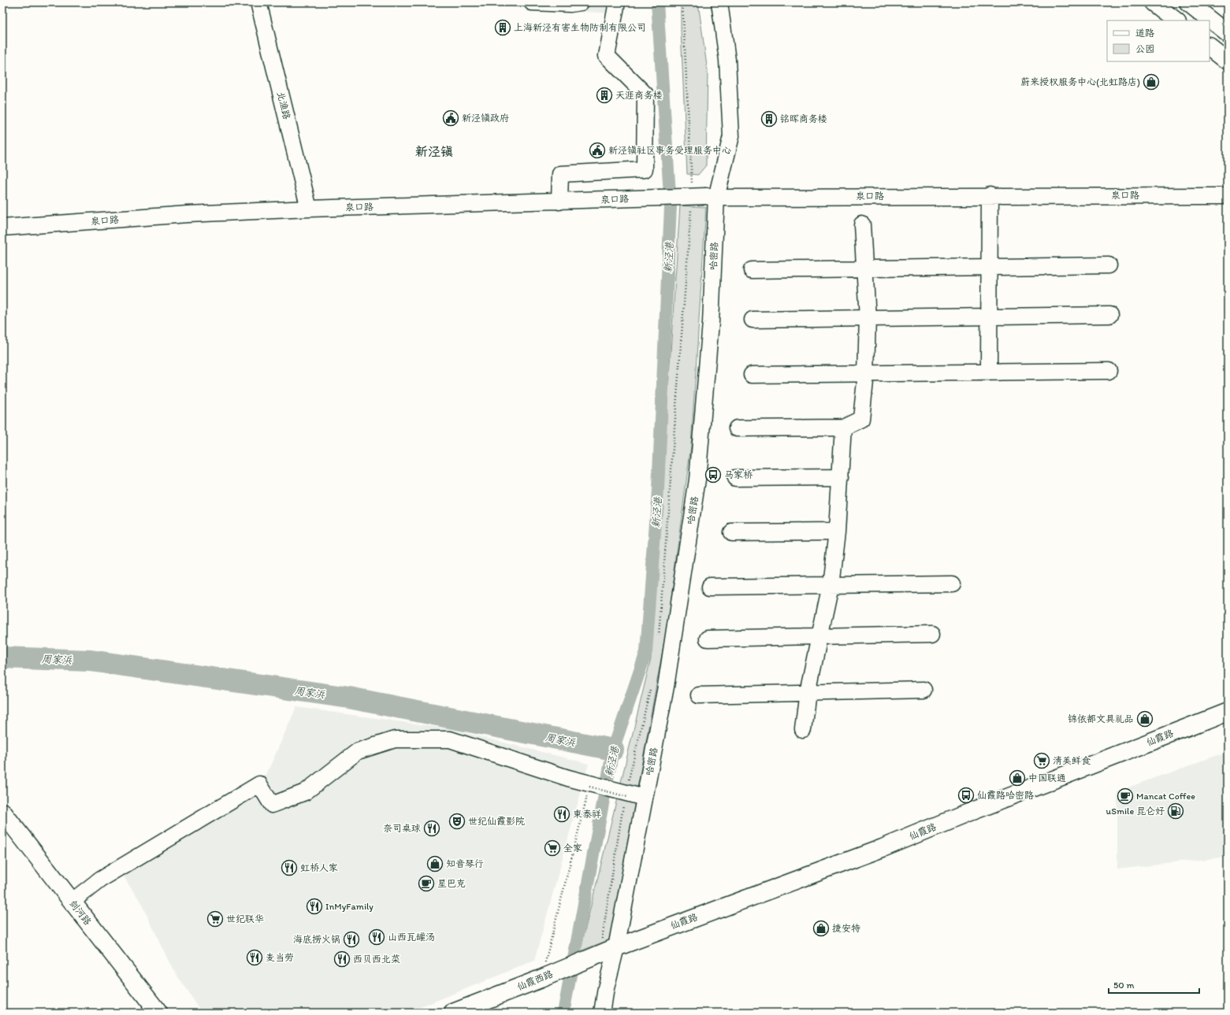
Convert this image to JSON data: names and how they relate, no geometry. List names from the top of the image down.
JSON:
{
  "streets": {
    "main road": ["仙霞路", "剑河路", "仙霞西路"],
    "street": ["北渔路", "泉口路", "哈密路"]
  },
  "crossings": [
    ["北渔路", "泉口路"],
    ["泉口路", "哈密路"],
    ["哈密路", "仙霞路"],
    ["哈密路", "仙霞西路"],
    ["仙霞路", "仙霞西路"]
  ],
  "districts": ["新泾镇"],
  "water": ["新泾港", "周家浜"],
  "places": {
    "building": ["上海新泾有害生物防制有限公司", "天涯商务楼", "铭晖商务楼"],
    "shop": [
      "蔚来授权服务中心(北虹路店)",
      "锦依都文具礼品",
      "中国联通",
      "知音琴行",
      "捷安特"
    ],
    "public building": ["新泾镇政府", "新泾镇社区事务受理服务中心"],
    "bus stop": ["马家桥", "仙霞路哈密路"],
    "supermarket": ["清美鲜食", "全家", "世纪联华"],
    "cafe": ["Mancat Coffee", "星巴克"],
    "fuel station": ["uSmile 昆仑好"],
    "restaurant": [
      "東泰祥",
      "奈司桌球",
      "虹桥人家",
      "InMyFamily",
      "山西瓦罐汤",
      "海底捞火锅",
      "麦当劳",
      "西贝西北菜"
    ],
    "theatre": ["世纪仙霞影院"]
  },
  "legend": ["道路", "公园"],
  "scale_bar": "50 m"
}
